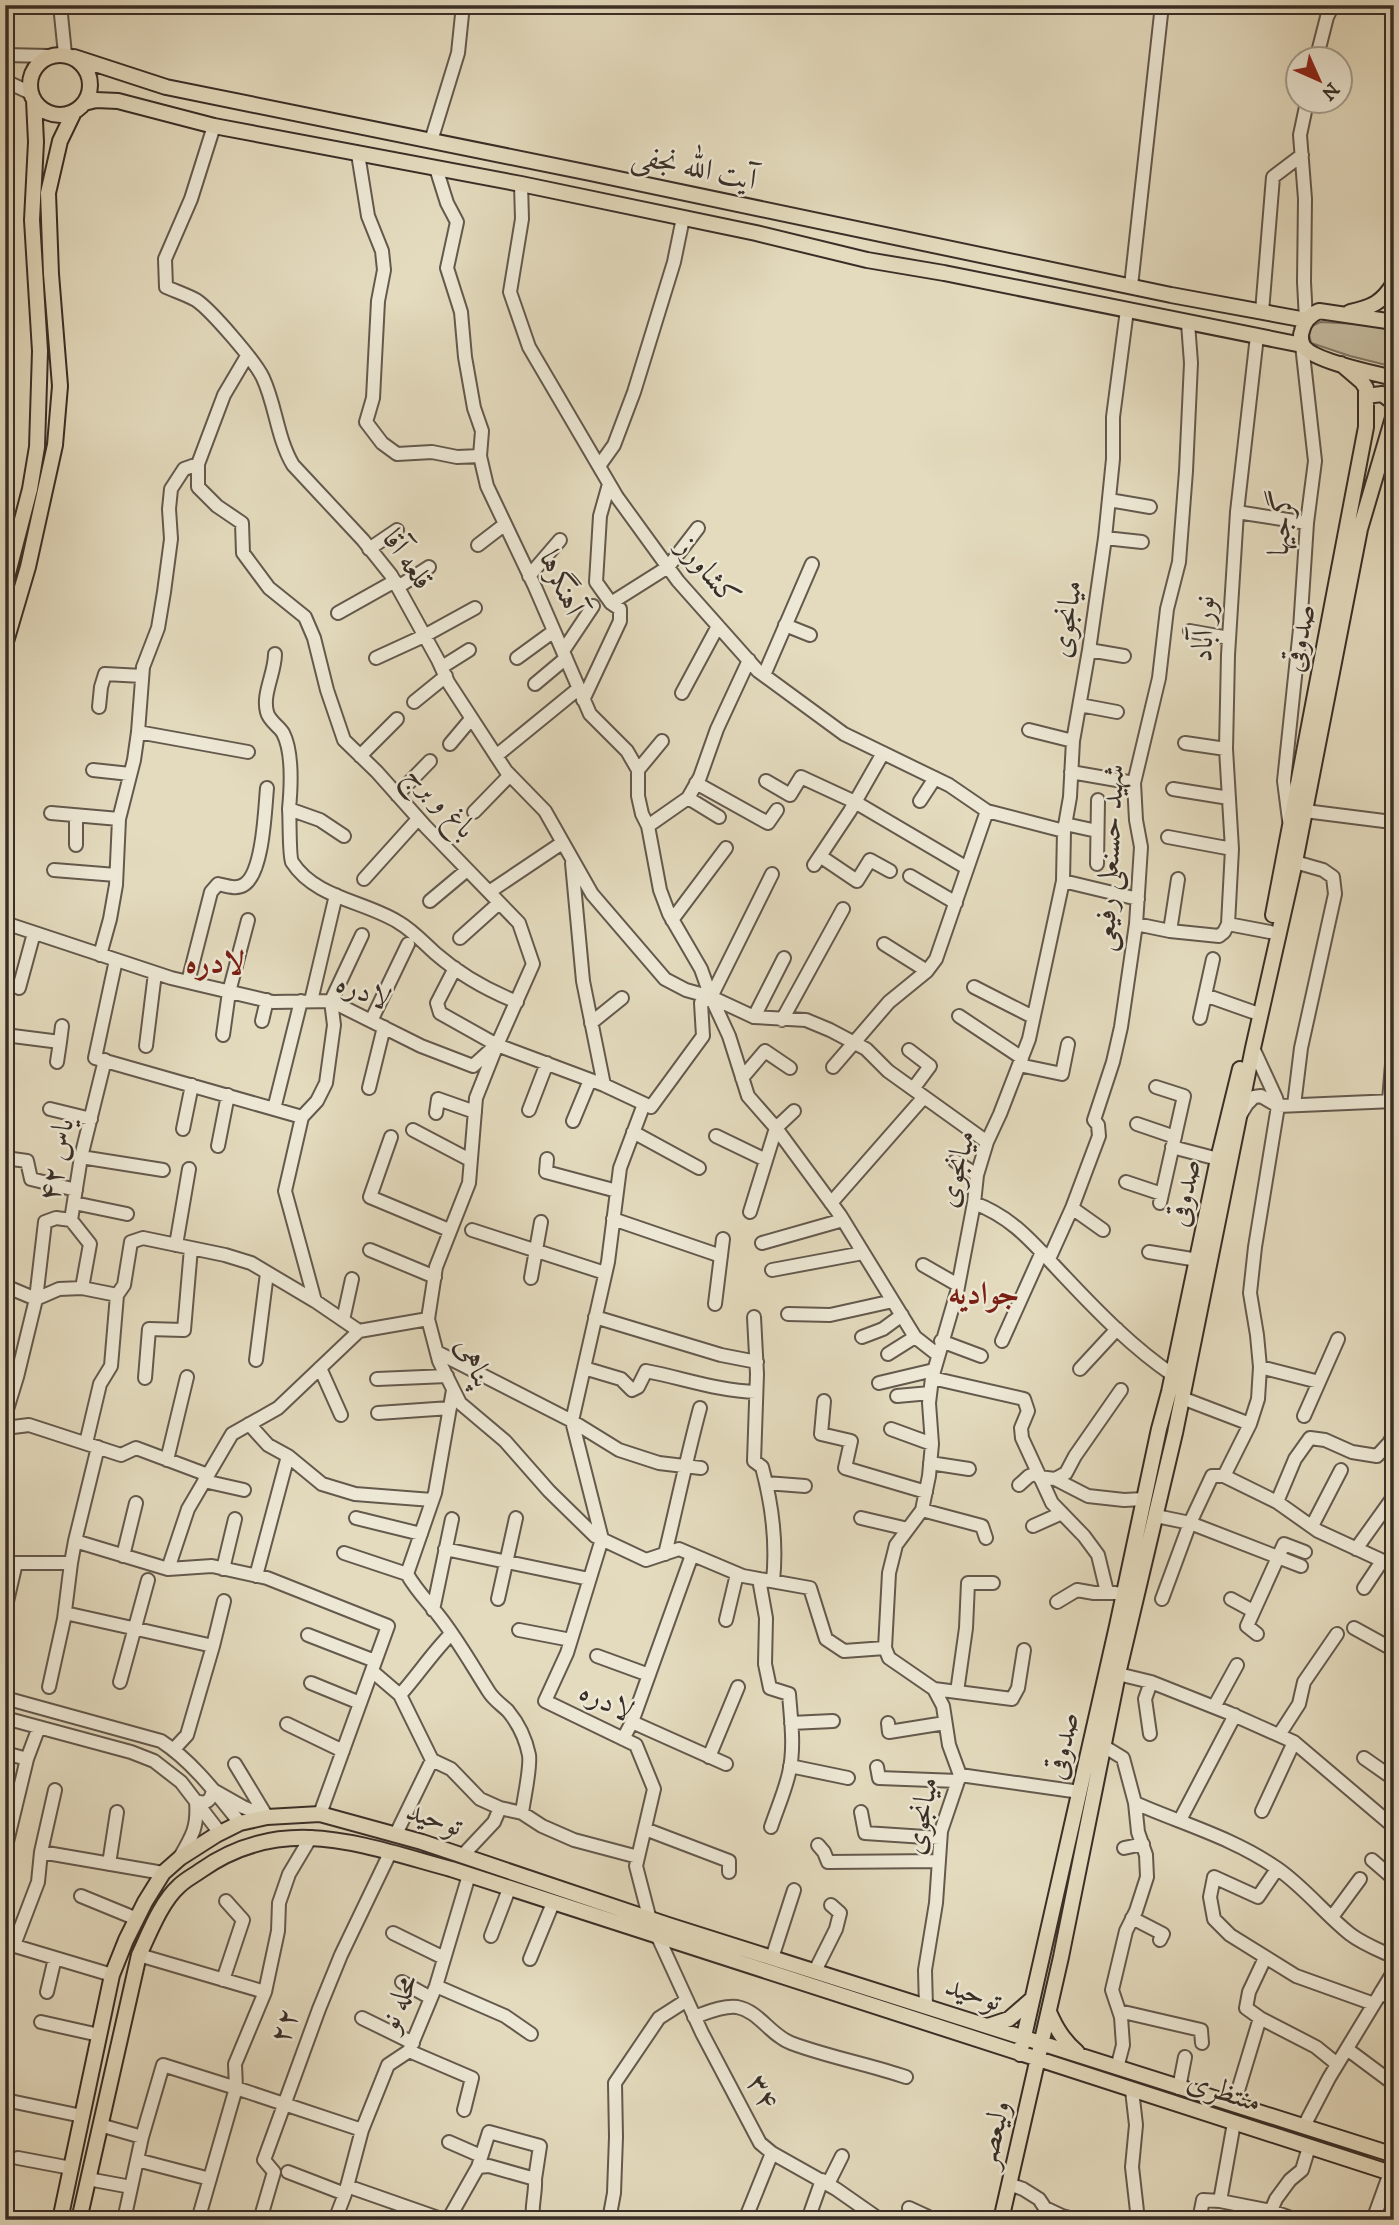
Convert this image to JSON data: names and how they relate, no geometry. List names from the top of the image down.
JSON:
{
  "streets": {
    "main road": [
      "آیت الله نجفی",
      "صدوقی",
      "توحید",
      "منتظری",
      "ولیعصر"
    ],
    "street": [
      "گرجیها",
      "قلعه آقا",
      "کشاورز",
      "آهنگرها",
      "میانجوی",
      "نور آباد",
      "باغ و برج",
      "شهید حسنعلی رفیعی",
      "لادره",
      "یاس ۴۲",
      "پناهی",
      "محله نو",
      "۲۲",
      "۳۴"
    ]
  },
  "crossings": [
    ["آیت الله نجفی", "گرجیها"],
    ["آیت الله نجفی", "قلعه آقا"],
    ["آیت الله نجفی", "کشاورز"],
    ["آیت الله نجفی", "آهنگرها"],
    ["آیت الله نجفی", "میانجوی"],
    ["آیت الله نجفی", "نور آباد"],
    ["آیت الله نجفی", "شهید حسنعلی رفیعی"],
    ["گرجیها", "صدوقی"],
    ["قلعه آقا", "میانجوی"],
    ["کشاورز", "میانجوی"],
    ["میانجوی", "توحید"],
    ["صدوقی", "توحید"],
    ["صدوقی", "منتظری"],
    ["صدوقی", "ولیعصر"],
    ["باغ و برج", "لادره"],
    ["باغ و برج", "پناهی"],
    ["لادره", "یاس ۴۲"],
    ["لادره", "پناهی"],
    ["لادره", "توحید"],
    ["توحید", "محله نو"],
    ["توحید", "۲۲"],
    ["توحید", "۳۴"],
    ["توحید", "منتظری"],
    ["توحید", "ولیعصر"],
    ["منتظری", "ولیعصر"]
  ],
  "districts": ["لادره", "جوادیه"],
  "north": "bottom right"
}
